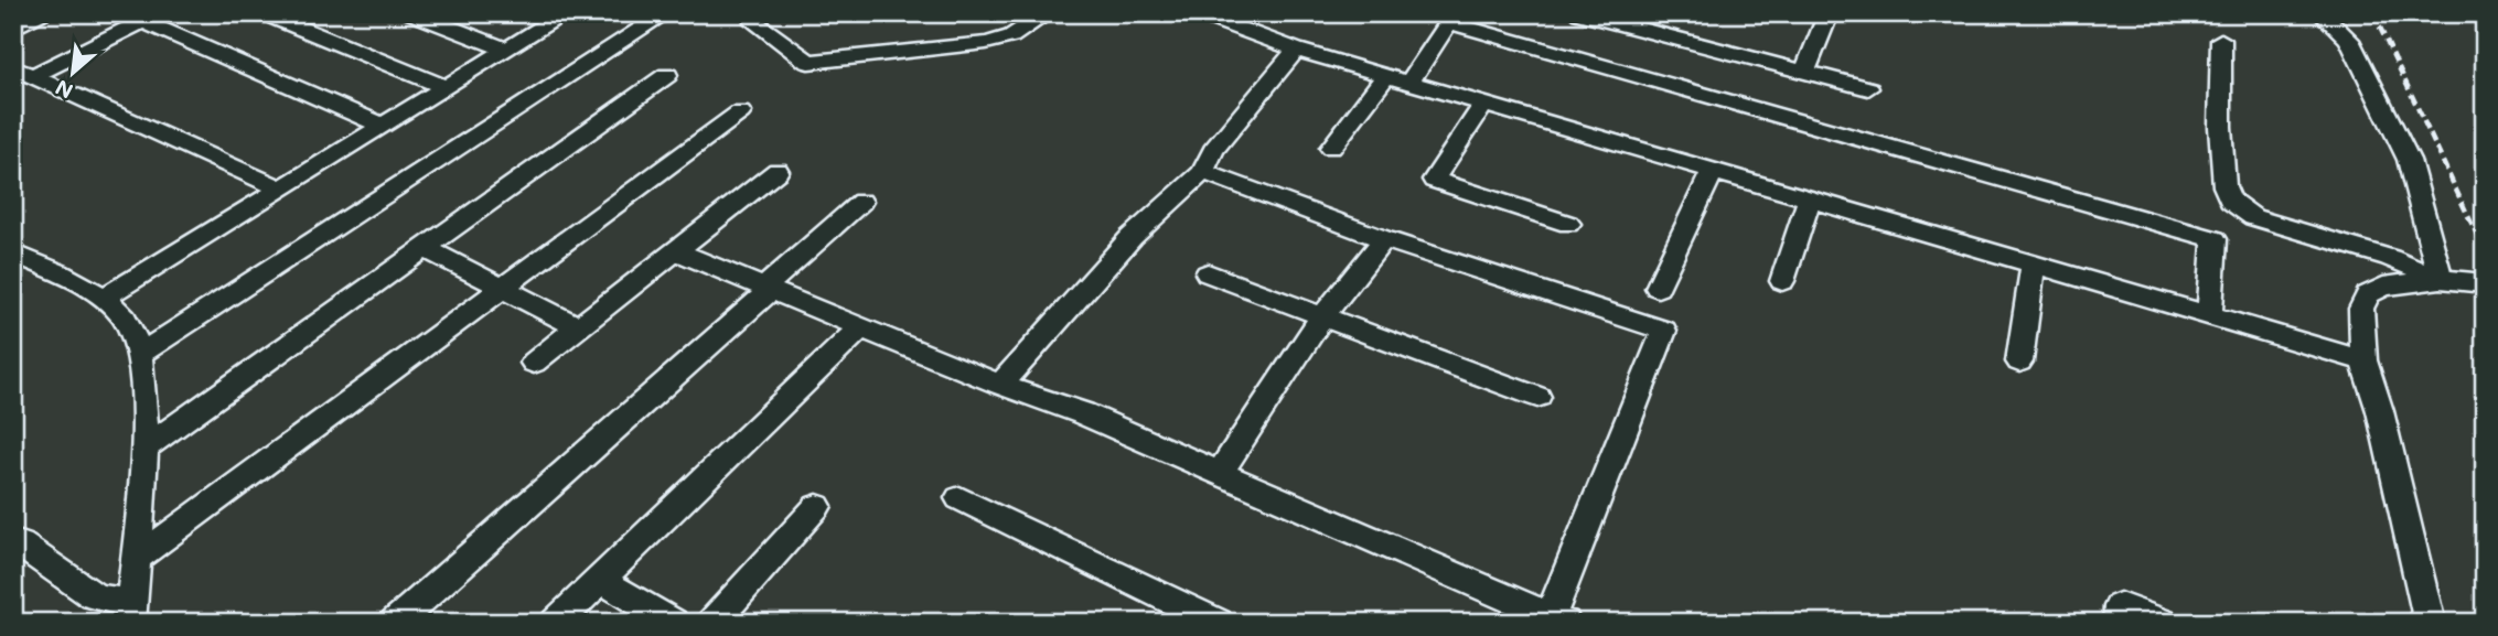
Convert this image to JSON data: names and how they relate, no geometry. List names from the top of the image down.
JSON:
{
  "north": "bottom left"
}
